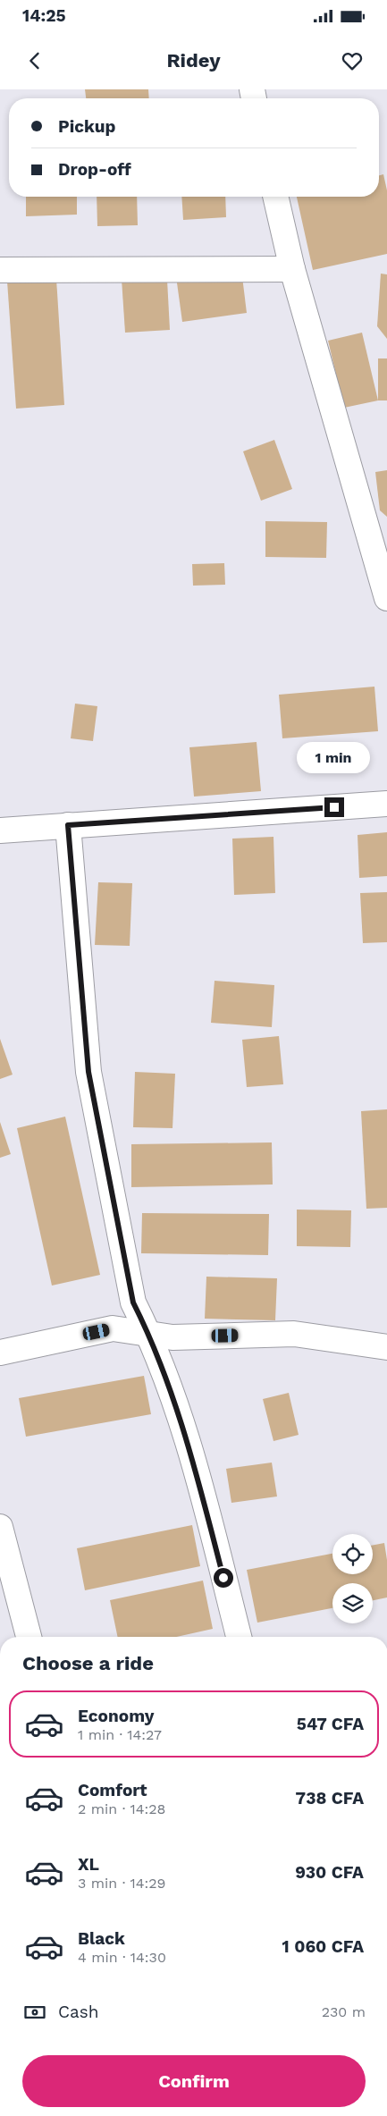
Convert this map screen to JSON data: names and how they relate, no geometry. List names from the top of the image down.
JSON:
{
  "page": {
    "status": "14:25",
    "header": "Ridey",
    "banner": ["Pickup", "Drop-off"],
    "bubble": "1 min",
    "heading": "Choose a ride",
    "list": [
      {
        "name": "Economy",
        "note": "1 min · 14:27",
        "value": "547 CFA"
      },
      {
        "name": "Comfort",
        "note": "2 min · 14:28",
        "value": "738 CFA"
      },
      {
        "name": "XL",
        "note": "3 min · 14:29",
        "value": "930 CFA"
      },
      {
        "name": "Black",
        "note": "4 min · 14:30",
        "value": "1 060 CFA"
      }
    ],
    "pay": ["Cash", "230 m"],
    "buttons": "Confirm"
  }
}
